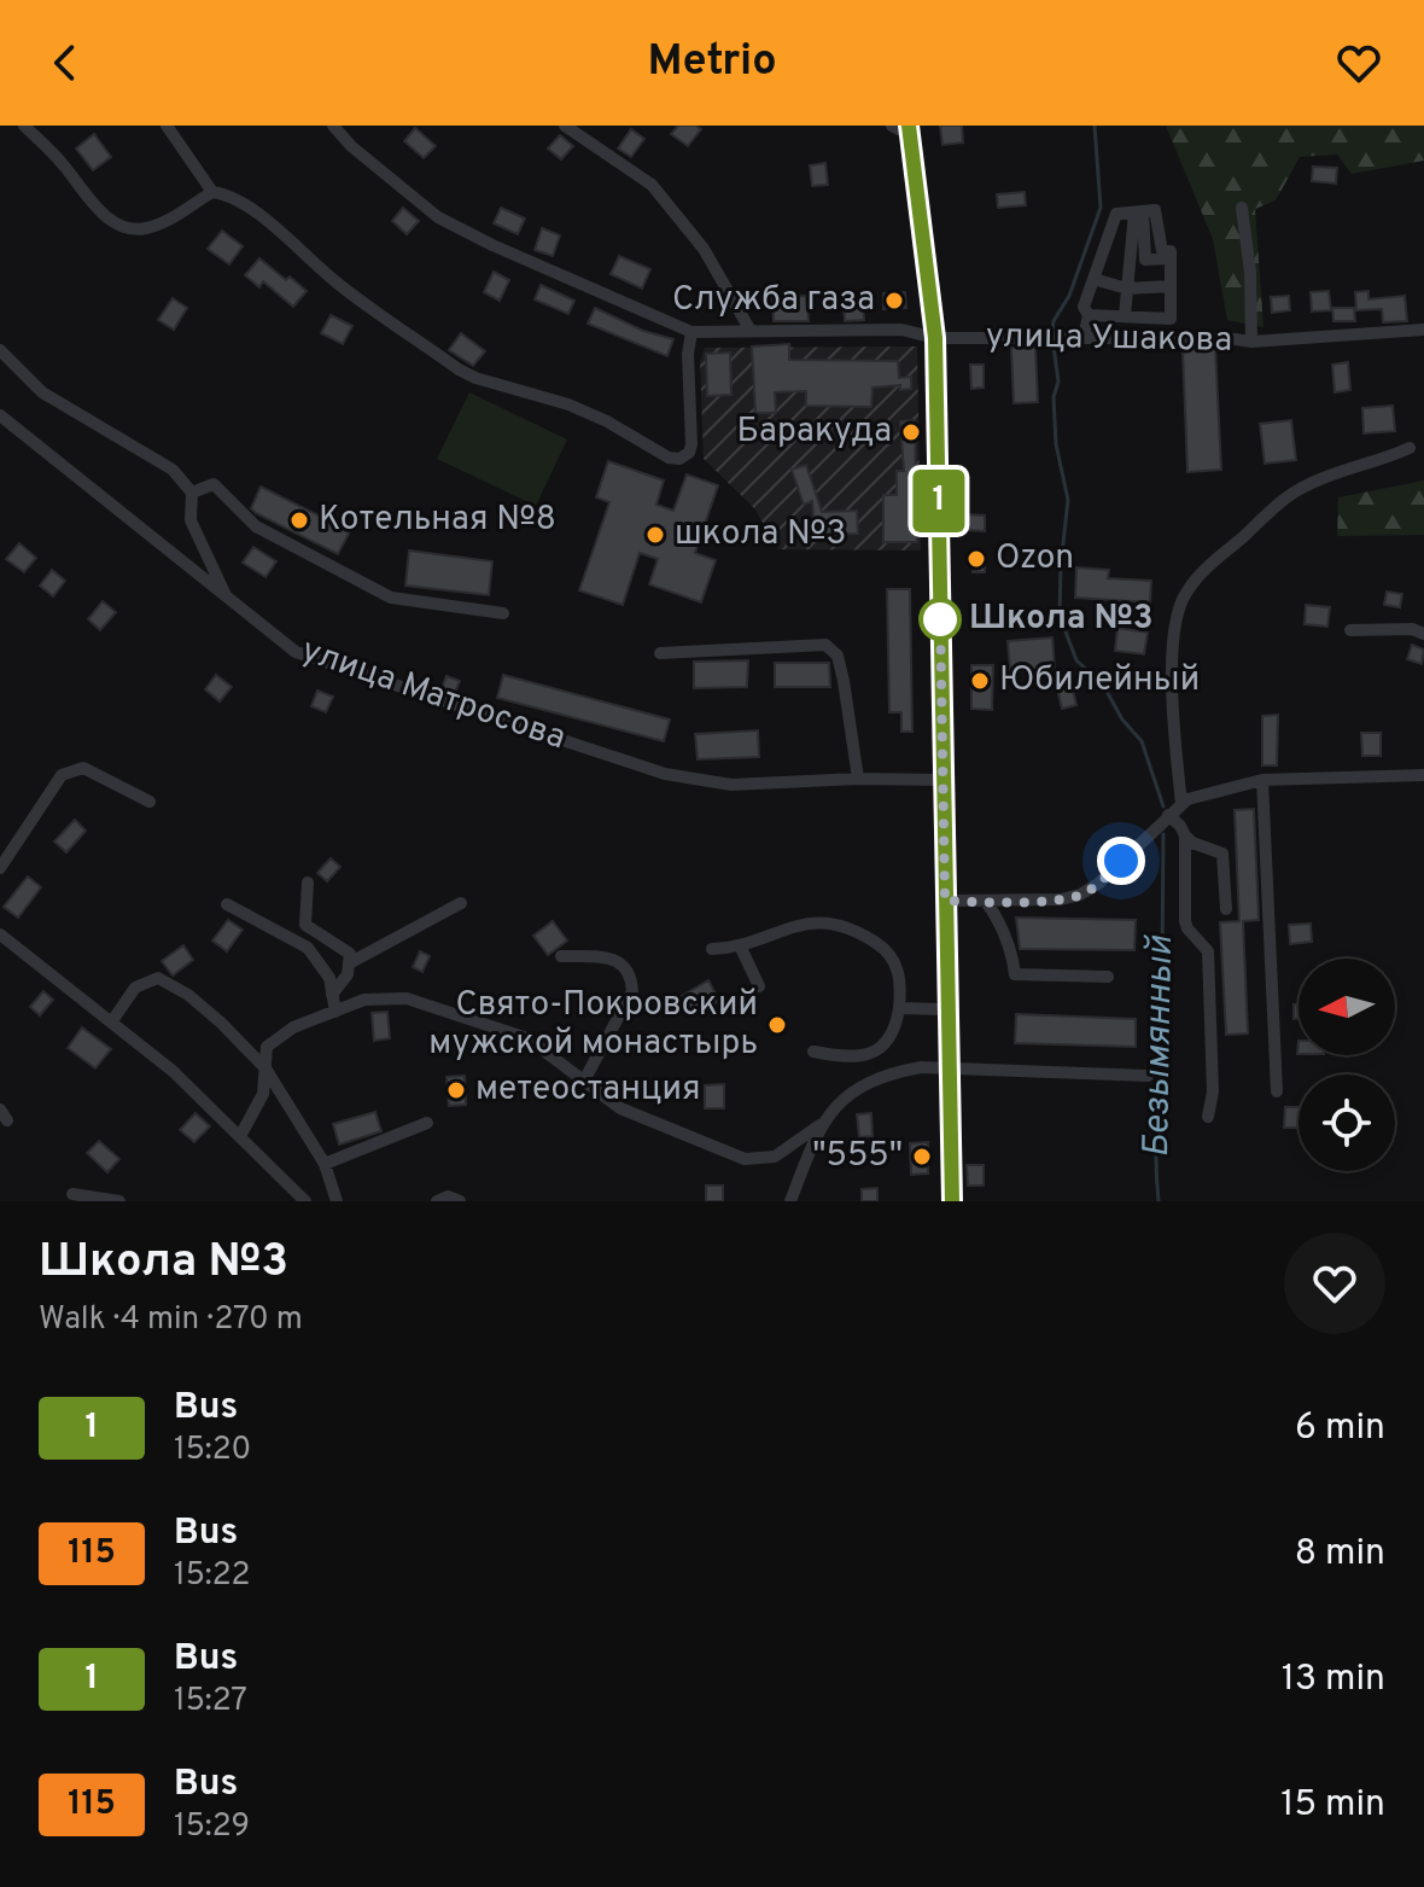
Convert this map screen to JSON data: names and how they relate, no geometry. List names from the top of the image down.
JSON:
{
  "streets": {
    "street": ["улица Ушакова", "улица Матросова"]
  },
  "water": ["Безымянный"],
  "places": [
    "Служба газа",
    "Баракуда",
    "Котельная №8",
    "школа №3",
    "Ozon",
    "Школа №3",
    "Юбилейный",
    "Свято-Покровский мужской монастырь",
    "метеостанция",
    "\"555\""
  ],
  "lines": ["bus line 1"],
  "north": "left",
  "page": {
    "header": "Metrio",
    "on_map": "1",
    "heading": ["Школа №3", "Walk · 4 min · 270 m"],
    "list": [
      {
        "mark": "1",
        "name": "Bus",
        "note": "15:20",
        "value": "6 min"
      },
      {
        "mark": "115",
        "name": "Bus",
        "note": "15:22",
        "value": "8 min"
      },
      {
        "mark": "1",
        "name": "Bus",
        "note": "15:27",
        "value": "13 min"
      },
      {
        "mark": "115",
        "name": "Bus",
        "note": "15:29",
        "value": "15 min"
      }
    ]
  }
}
